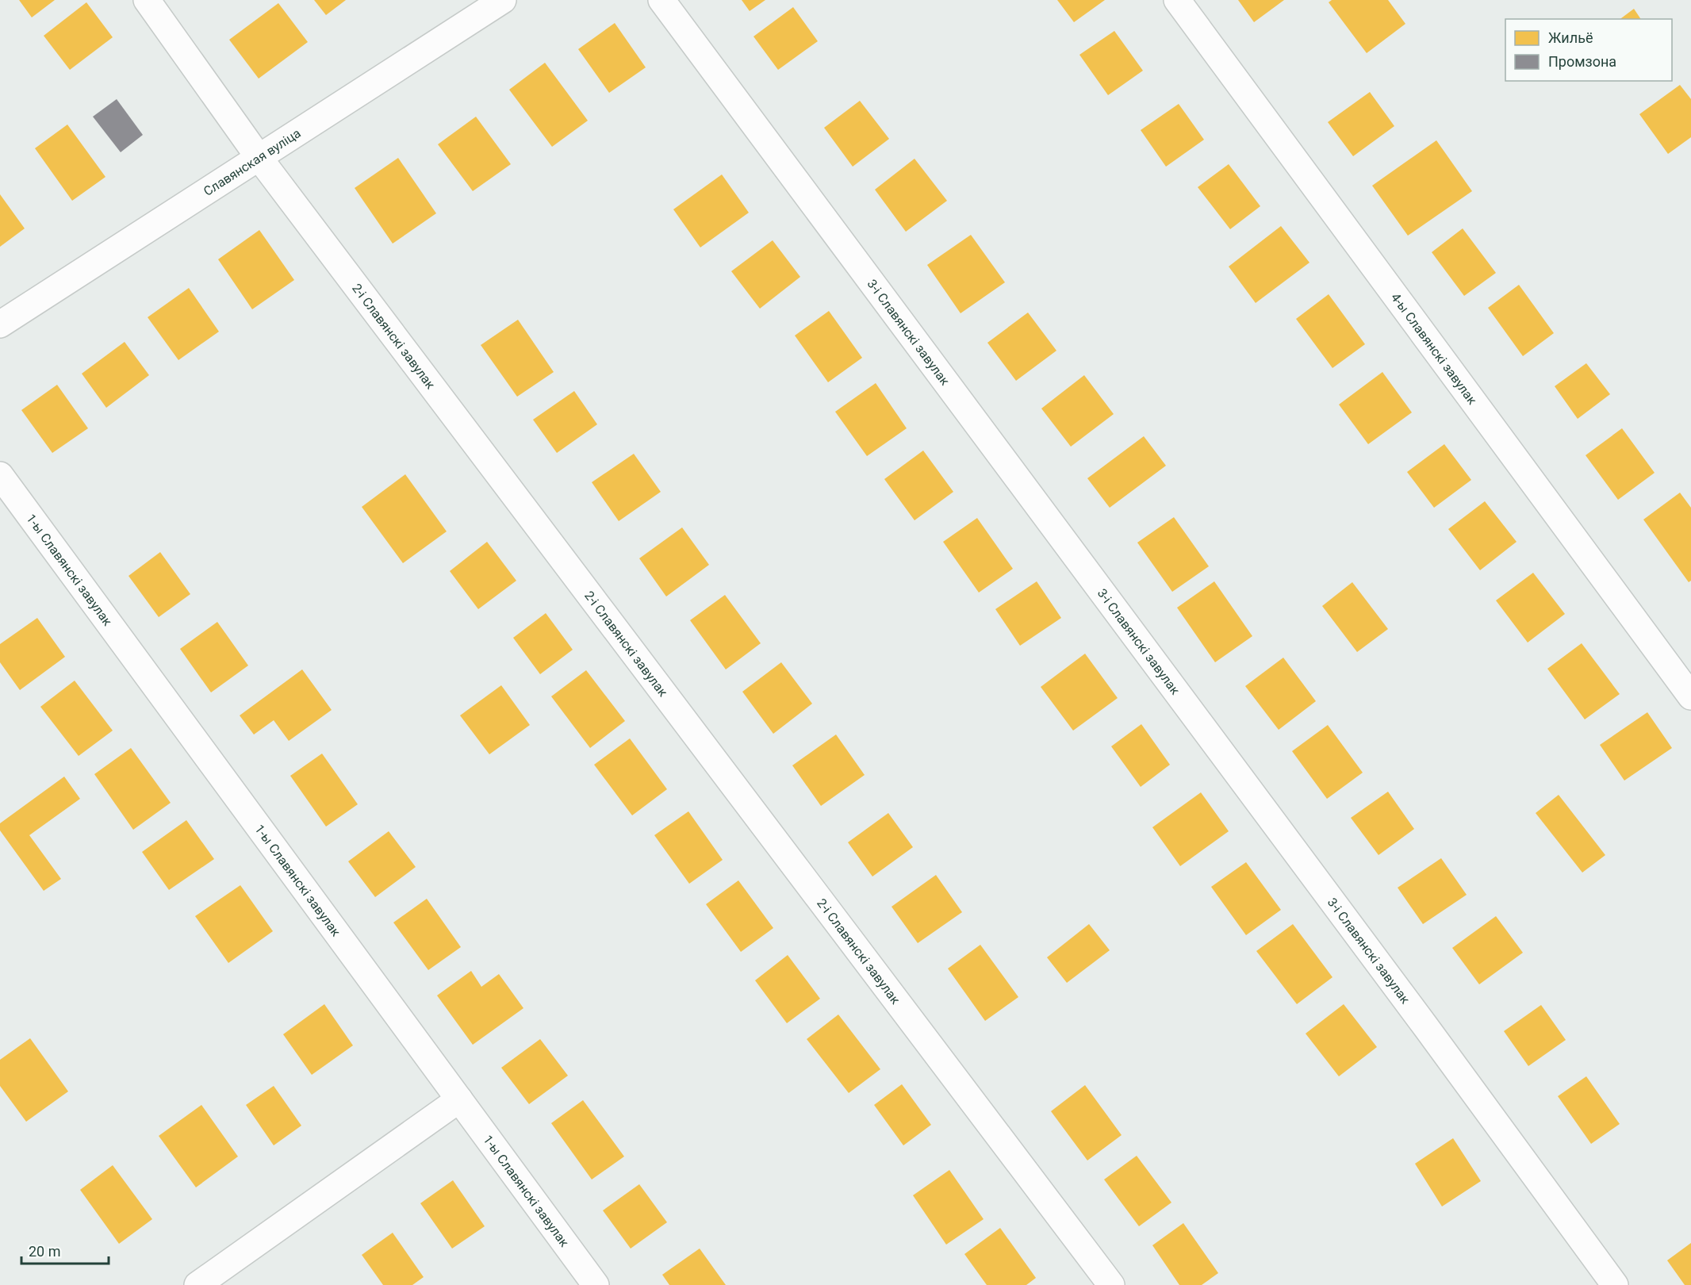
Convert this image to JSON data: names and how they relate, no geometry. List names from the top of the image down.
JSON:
{
  "streets": {
    "street": [
      "Славянская вуліца",
      "3-і Славянскі завулак",
      "2-і Славянскі завулак",
      "4-ы Славянскі завулак",
      "1-ы Славянскі завулак"
    ]
  },
  "crossings": [
    ["Славянская вуліца", "2-і Славянскі завулак"]
  ],
  "legend": ["Жильё", "Промзона"],
  "scale_bar": "20 m"
}
